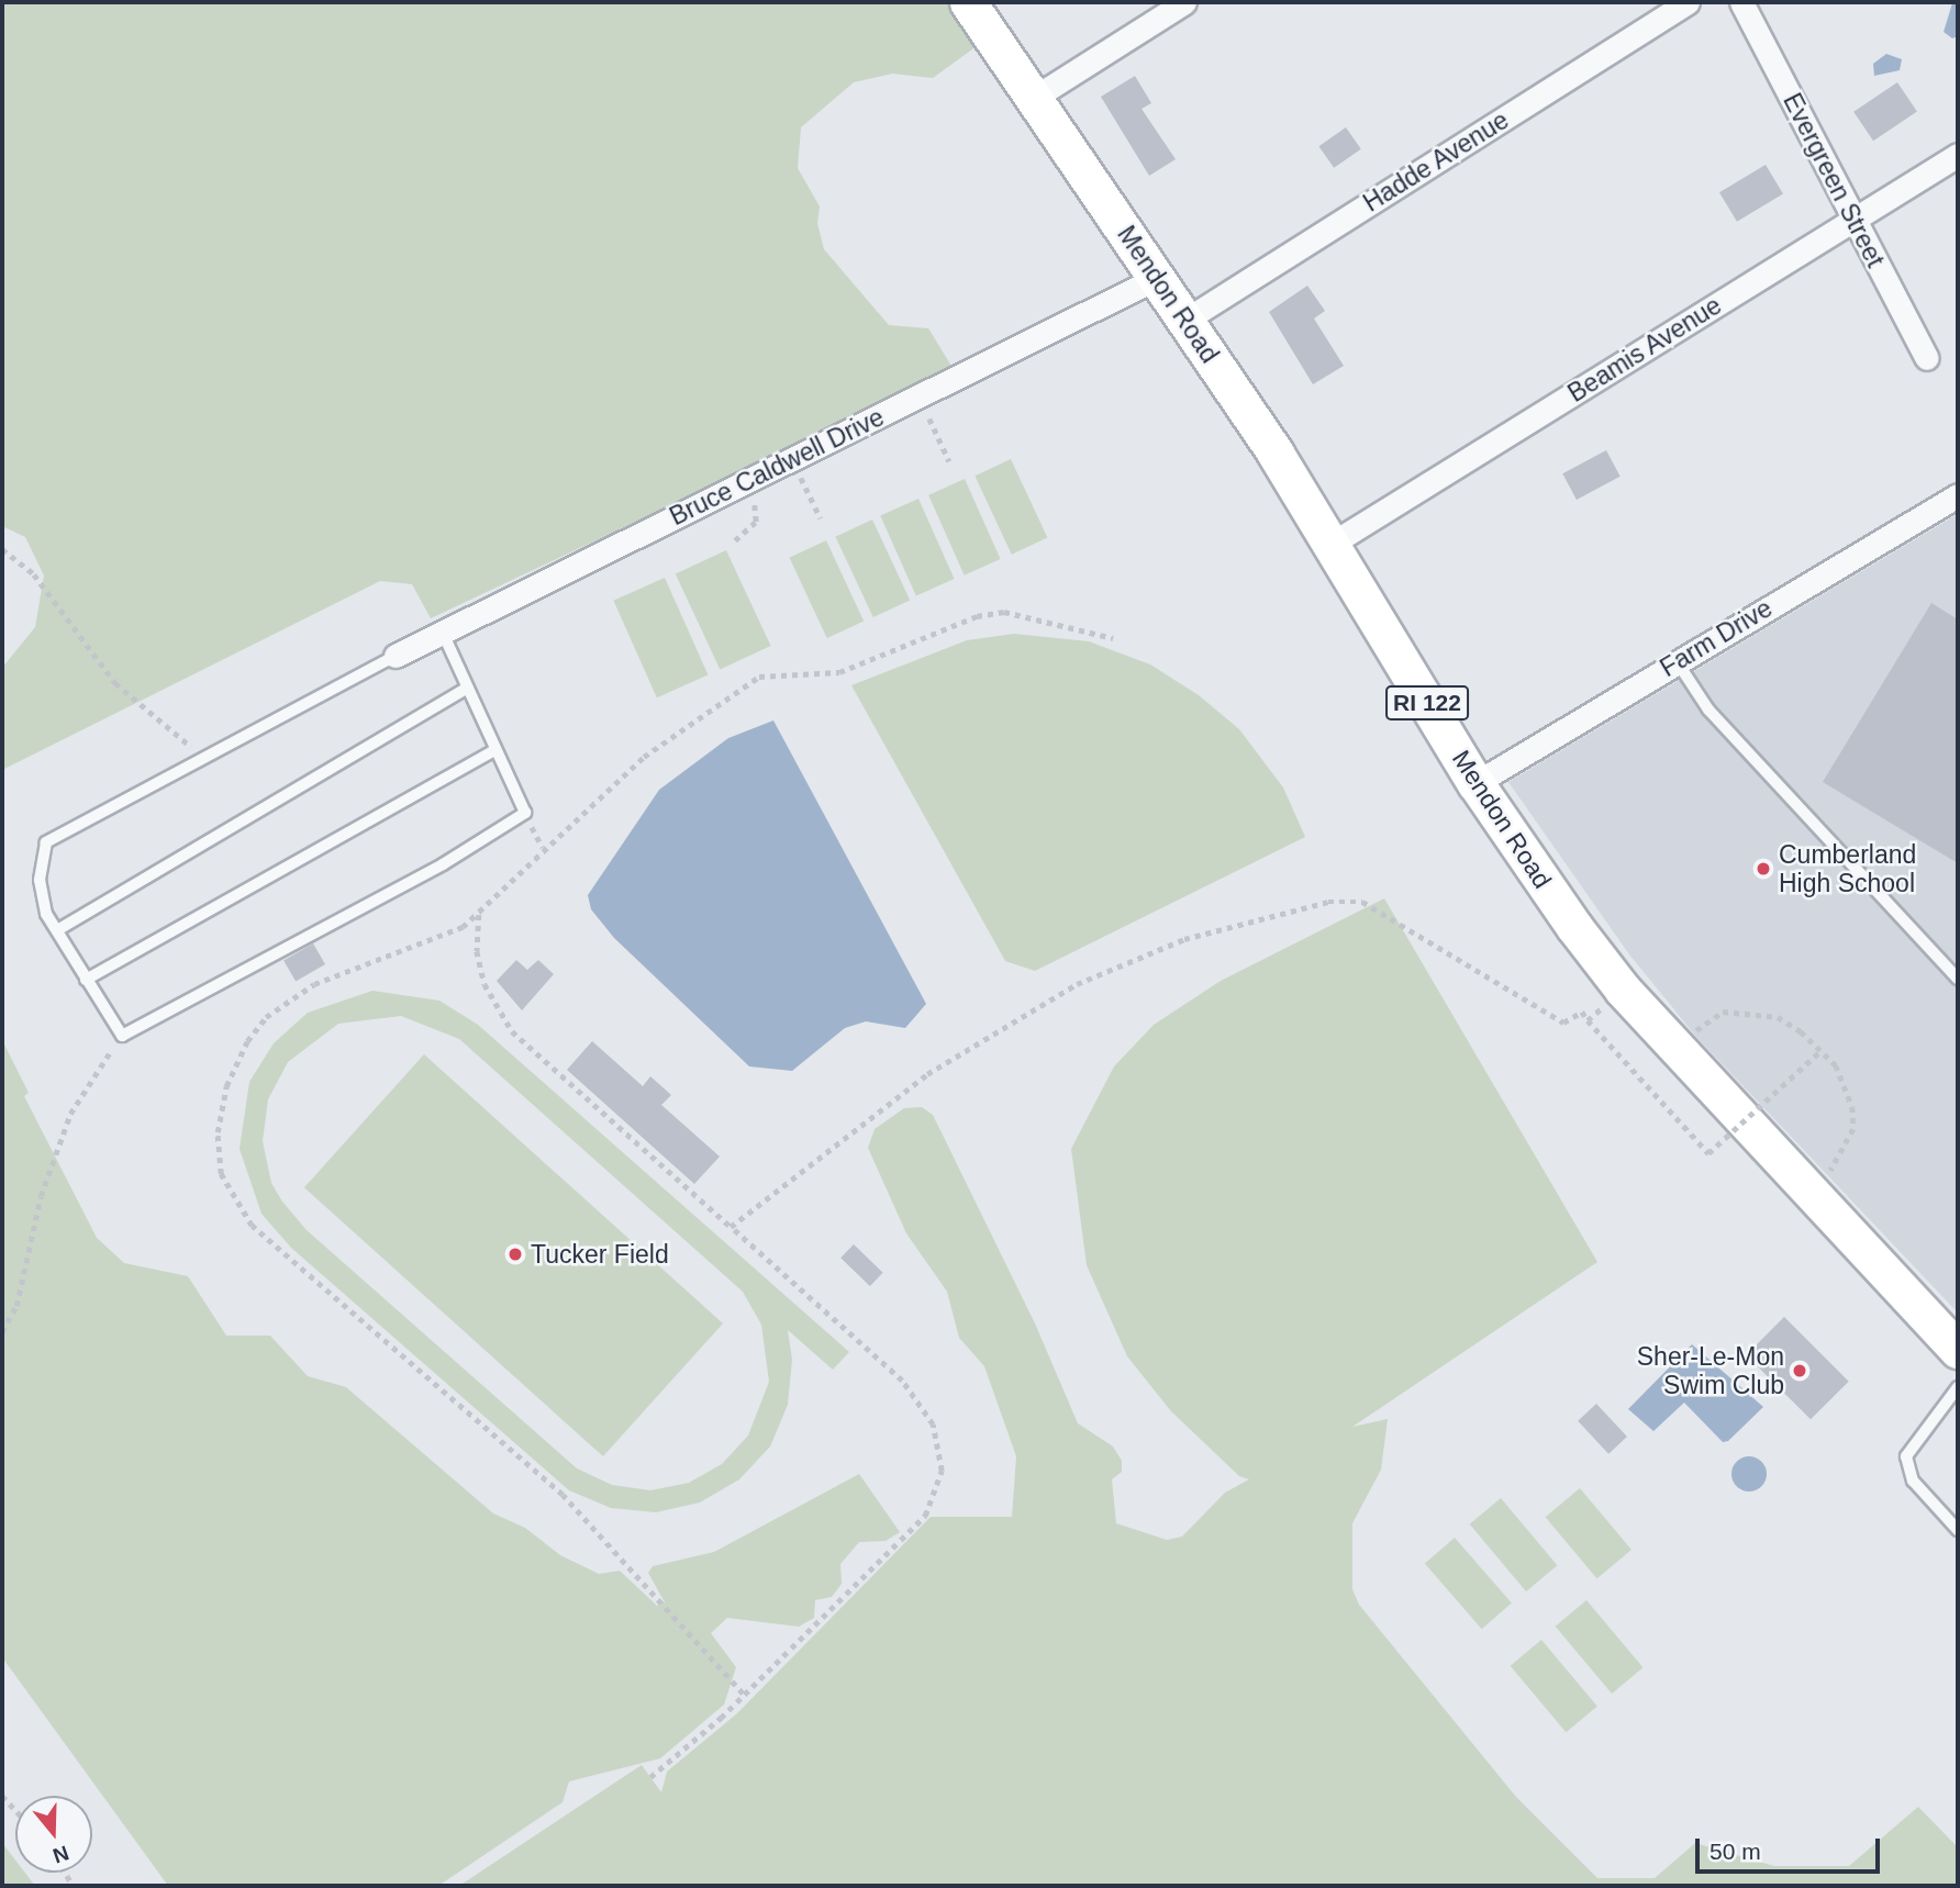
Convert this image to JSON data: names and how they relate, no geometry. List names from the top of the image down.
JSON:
{
  "streets": {
    "main road": ["Mendon Road", "RI 122"],
    "street": [
      "Hadde Avenue",
      "Evergreen Street",
      "Beamis Avenue",
      "Bruce Caldwell Drive",
      "Farm Drive"
    ]
  },
  "crossings": [
    ["Hadde Avenue", "Mendon Road"],
    ["Evergreen Street", "Beamis Avenue"],
    ["Mendon Road", "Beamis Avenue"],
    ["Mendon Road", "Bruce Caldwell Drive"],
    ["Mendon Road", "Farm Drive"]
  ],
  "places": ["Cumberland High School", "Tucker Field", "Sher-Le-Mon Swim Club"],
  "scale_bar": "50 m",
  "north": "bottom"
}
